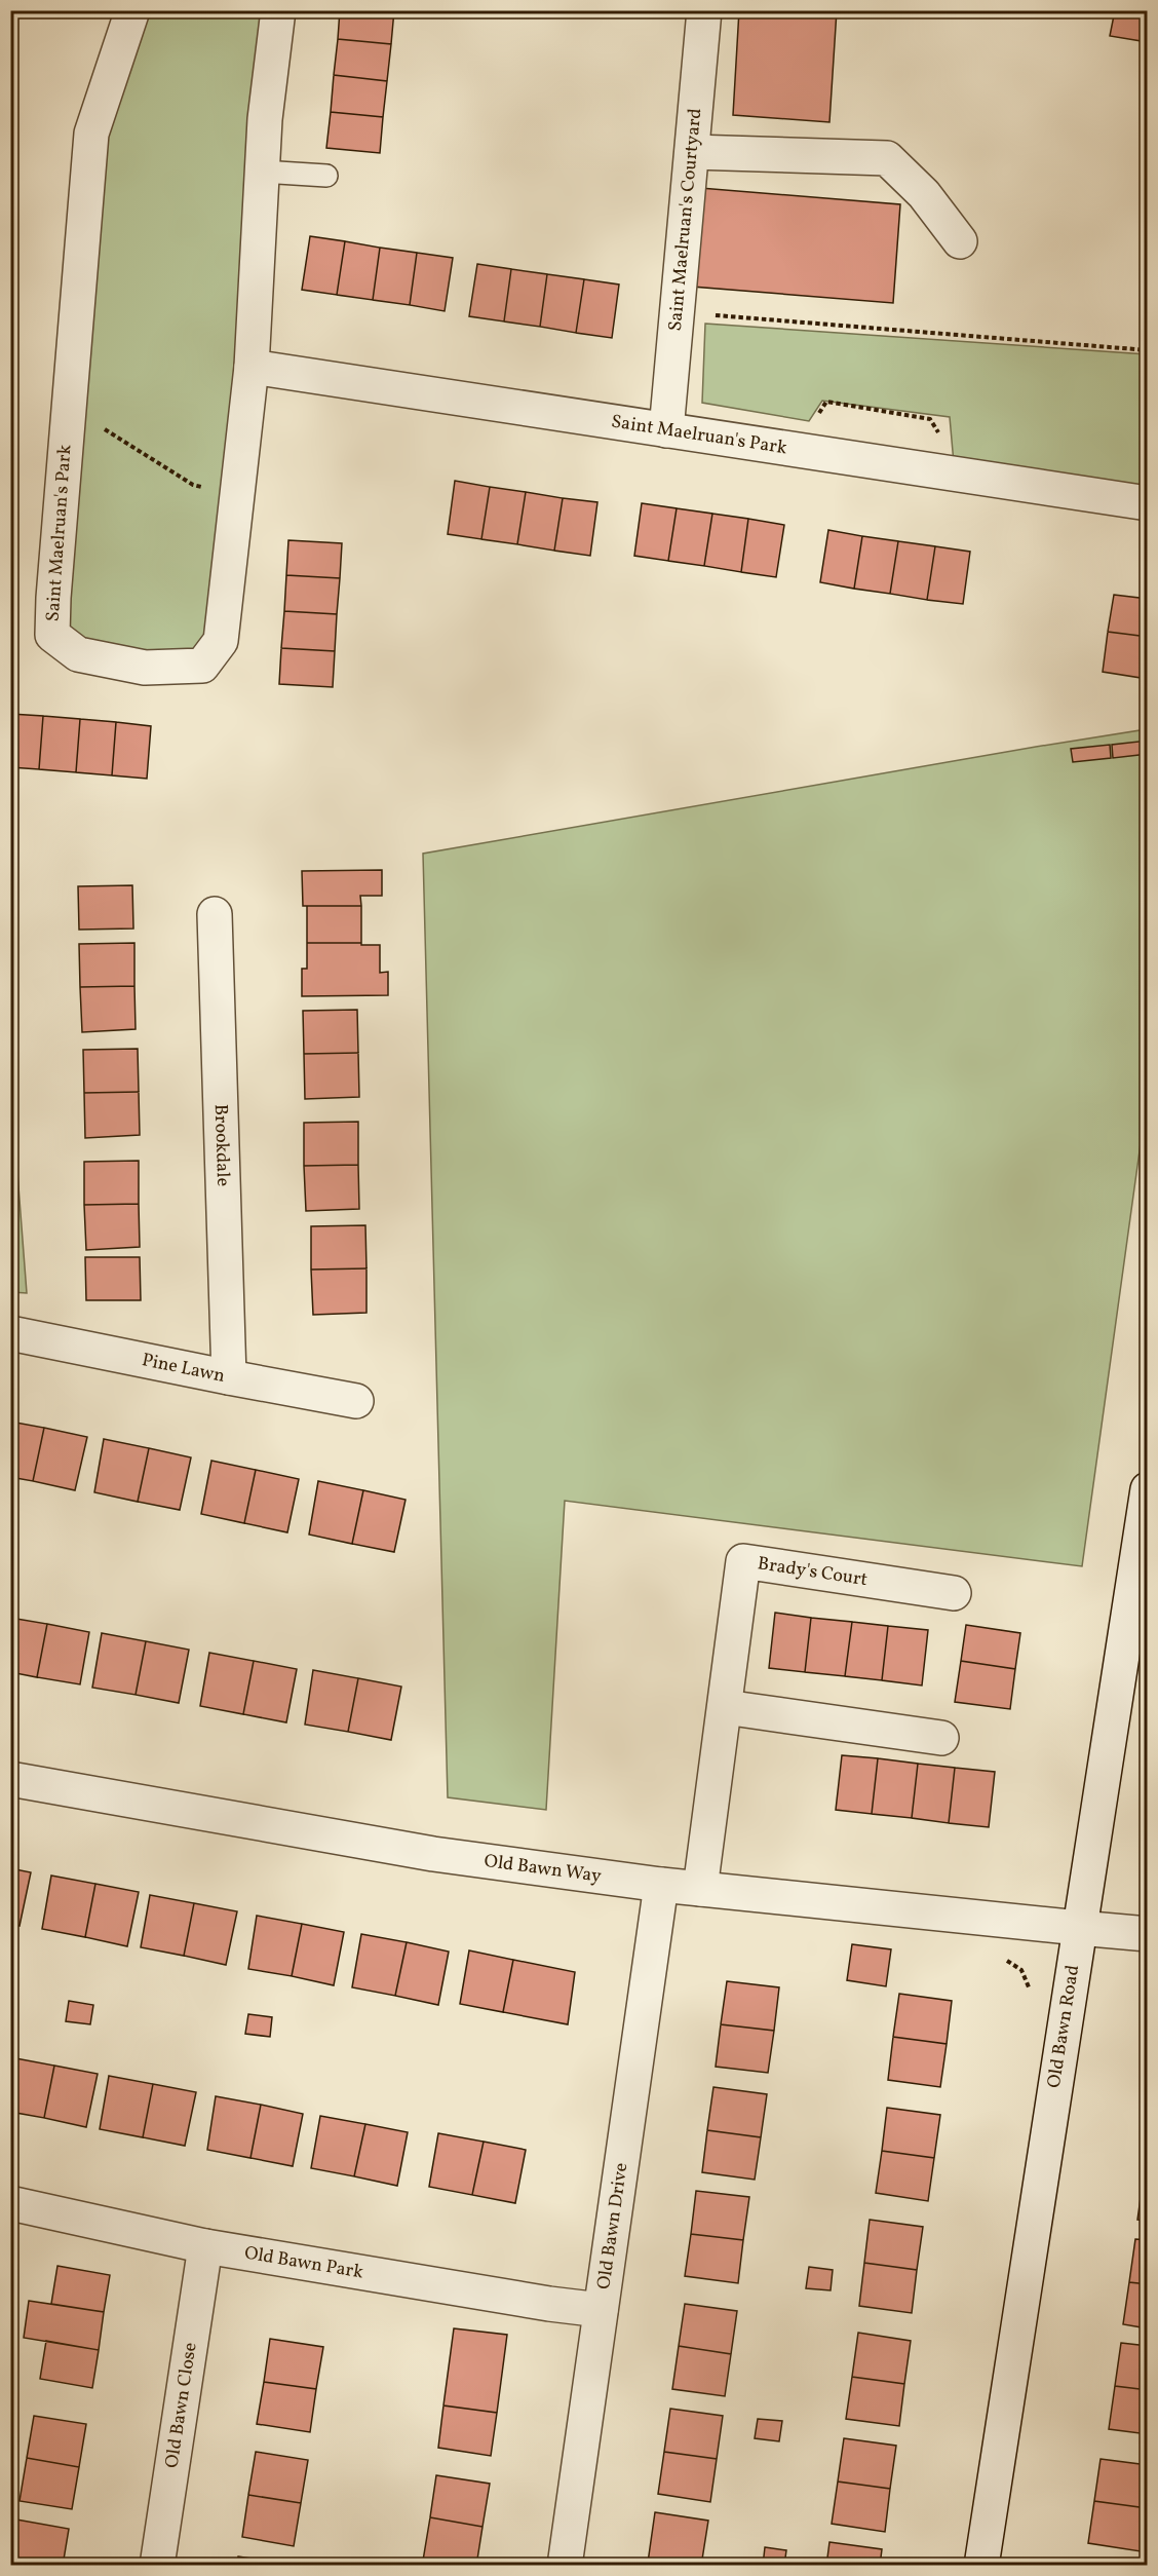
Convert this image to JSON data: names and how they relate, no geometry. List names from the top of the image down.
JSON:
{
  "streets": {
    "street": [
      "Saint Maelruan's Courtyard",
      "Saint Maelruan's Park",
      "Brookdale",
      "Pine Lawn",
      "Brady's Court",
      "Old Bawn Way",
      "Old Bawn Road",
      "Old Bawn Drive",
      "Old Bawn Park",
      "Old Bawn Close"
    ]
  },
  "crossings": [
    ["Saint Maelruan's Courtyard", "Saint Maelruan's Park"],
    ["Brookdale", "Pine Lawn"],
    ["Brady's Court", "Old Bawn Way"],
    ["Old Bawn Way", "Old Bawn Road"],
    ["Old Bawn Way", "Old Bawn Drive"],
    ["Old Bawn Drive", "Old Bawn Park"],
    ["Old Bawn Park", "Old Bawn Close"]
  ]
}
